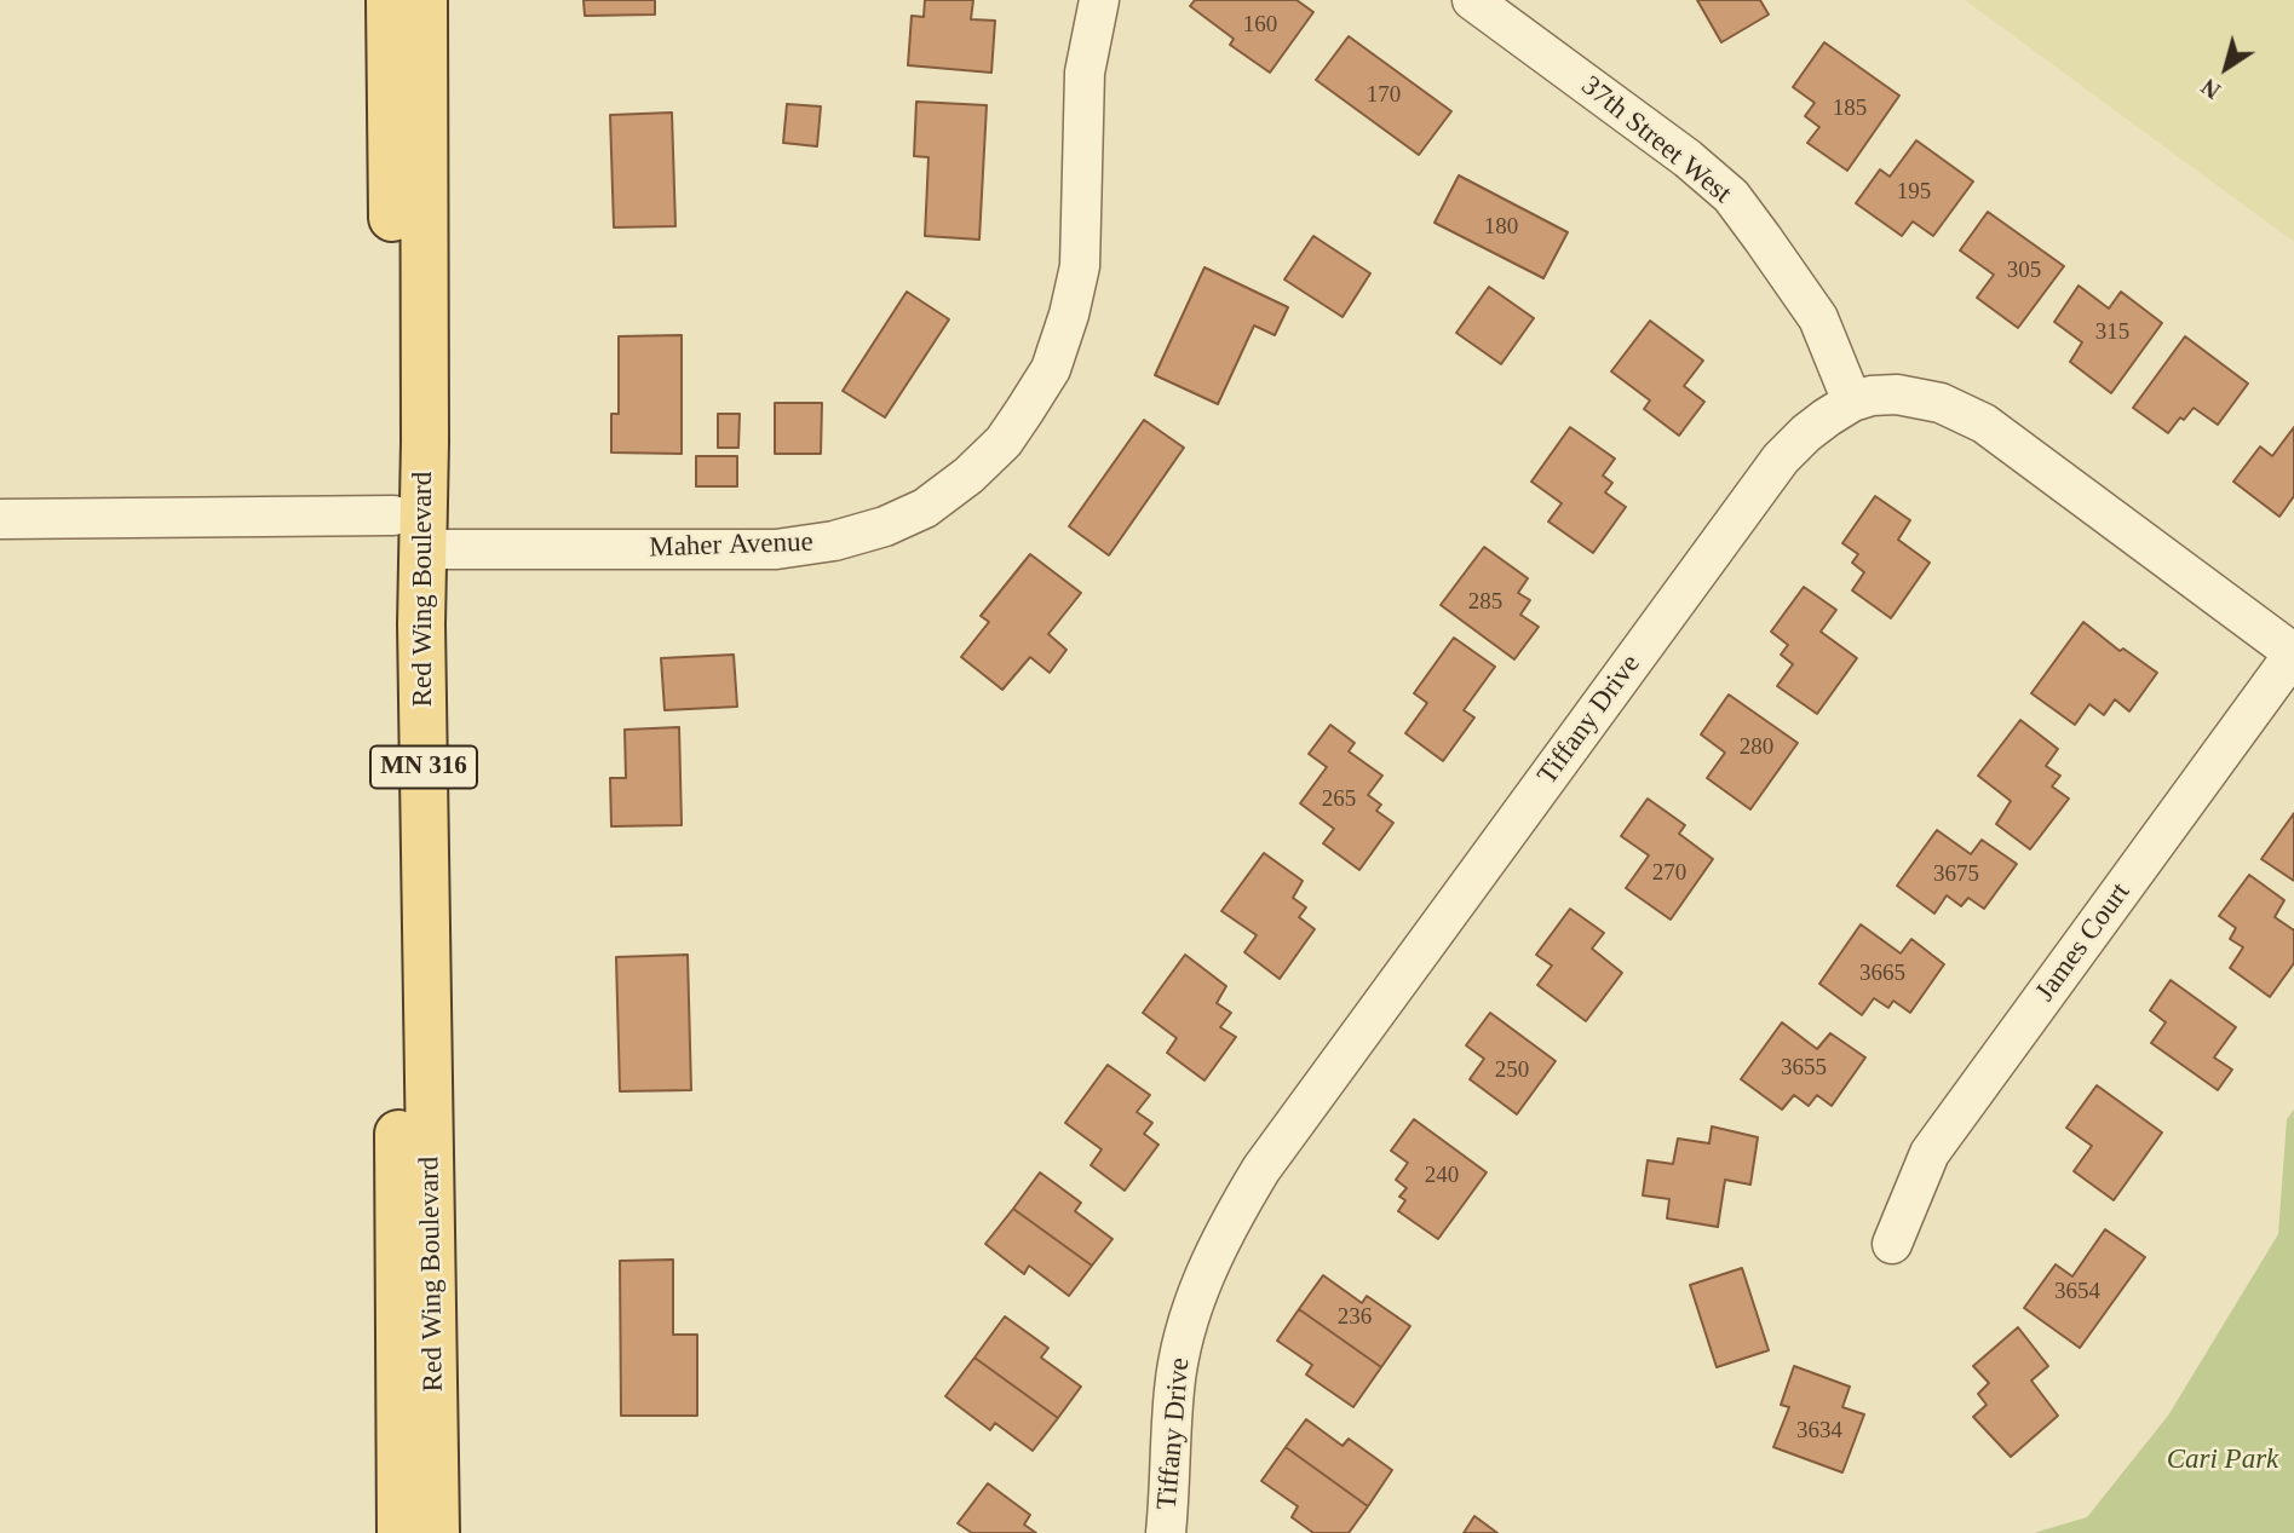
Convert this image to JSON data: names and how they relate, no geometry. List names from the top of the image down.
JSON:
{
  "streets": {
    "main road": ["Red Wing Boulevard", "MN 316"],
    "street": [
      "37th Street West",
      "Maher Avenue",
      "Tiffany Drive",
      "James Court"
    ]
  },
  "crossings": [
    ["37th Street West", "Tiffany Drive"],
    ["Maher Avenue", "Red Wing Boulevard"],
    ["Tiffany Drive", "James Court"]
  ],
  "parks": ["Cari Park"],
  "house_numbers": [
    "160",
    "170",
    "185",
    "195",
    "180",
    "305",
    "315",
    "285",
    "280",
    "265",
    "270",
    "3675",
    "3665",
    "3655",
    "250",
    "240",
    "3654",
    "236",
    "3634"
  ],
  "north": "bottom left"
}
